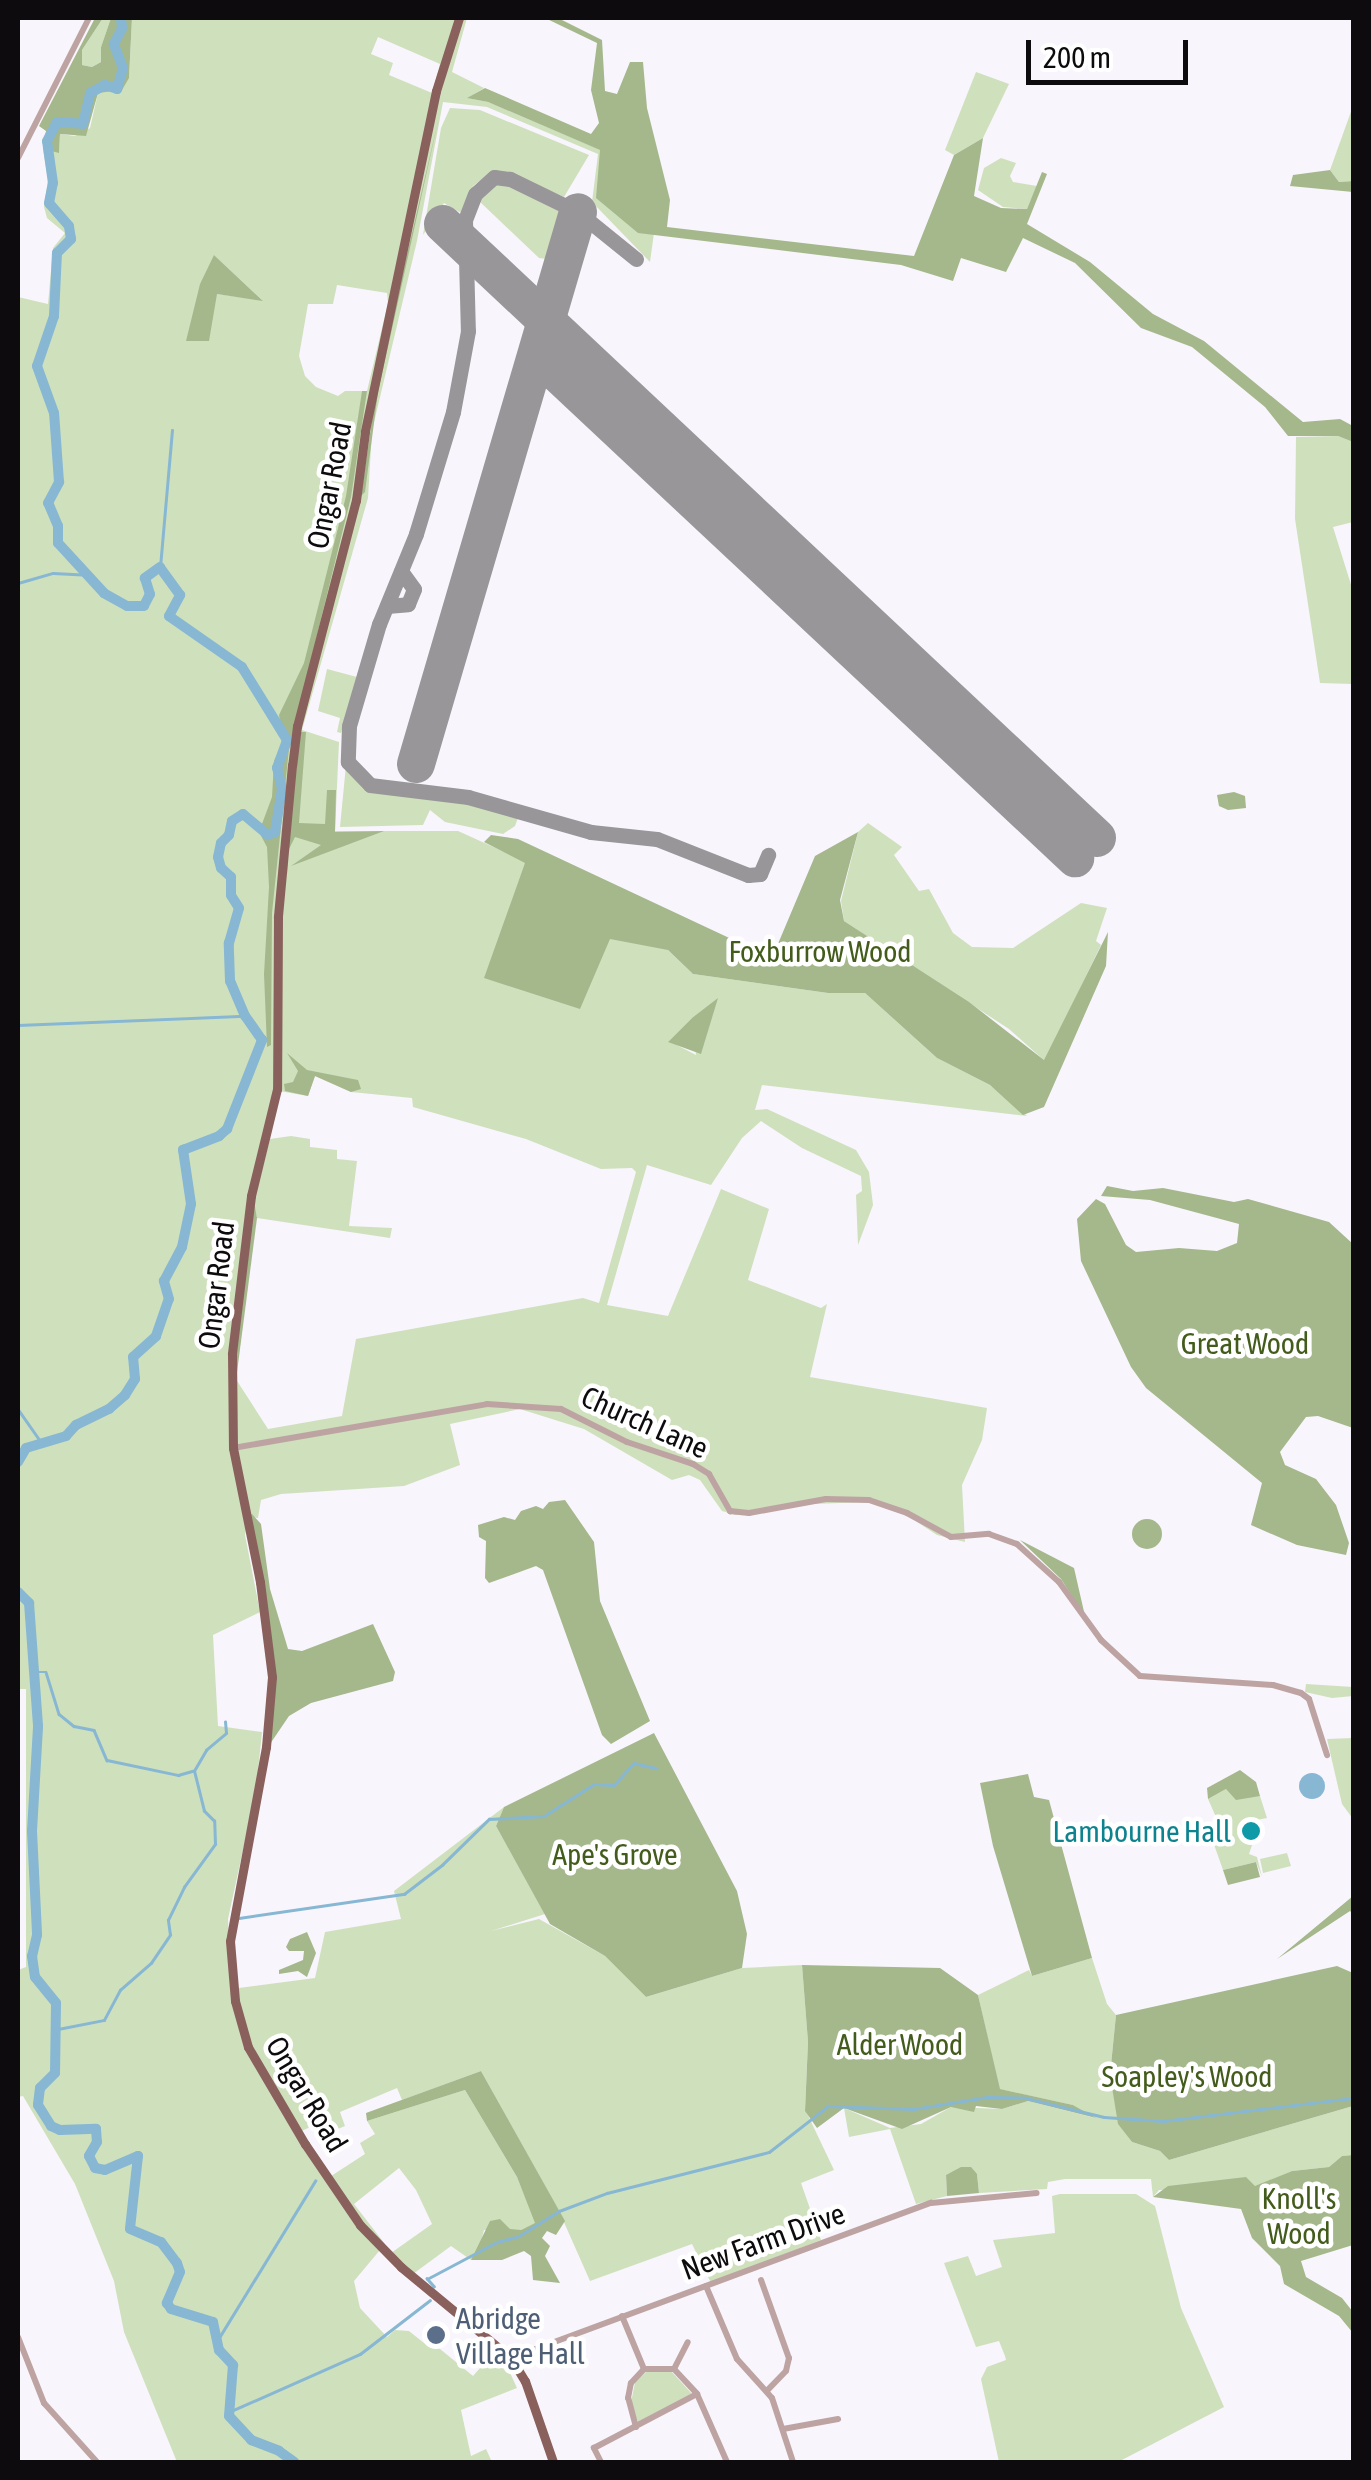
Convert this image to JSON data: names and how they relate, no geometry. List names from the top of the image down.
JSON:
{
  "streets": {
    "main road": ["Ongar Road"],
    "street": ["Church Lane", "New Farm Drive"]
  },
  "crossings": [
    ["Ongar Road", "Church Lane"],
    ["Ongar Road", "New Farm Drive"]
  ],
  "parks": [
    "Foxburrow Wood",
    "Great Wood",
    "Ape's Grove",
    "Alder Wood",
    "Soapley's Wood",
    "Knoll's Wood"
  ],
  "places": ["Lambourne Hall", "Abridge Village Hall"],
  "scale_bar": "200 m"
}
